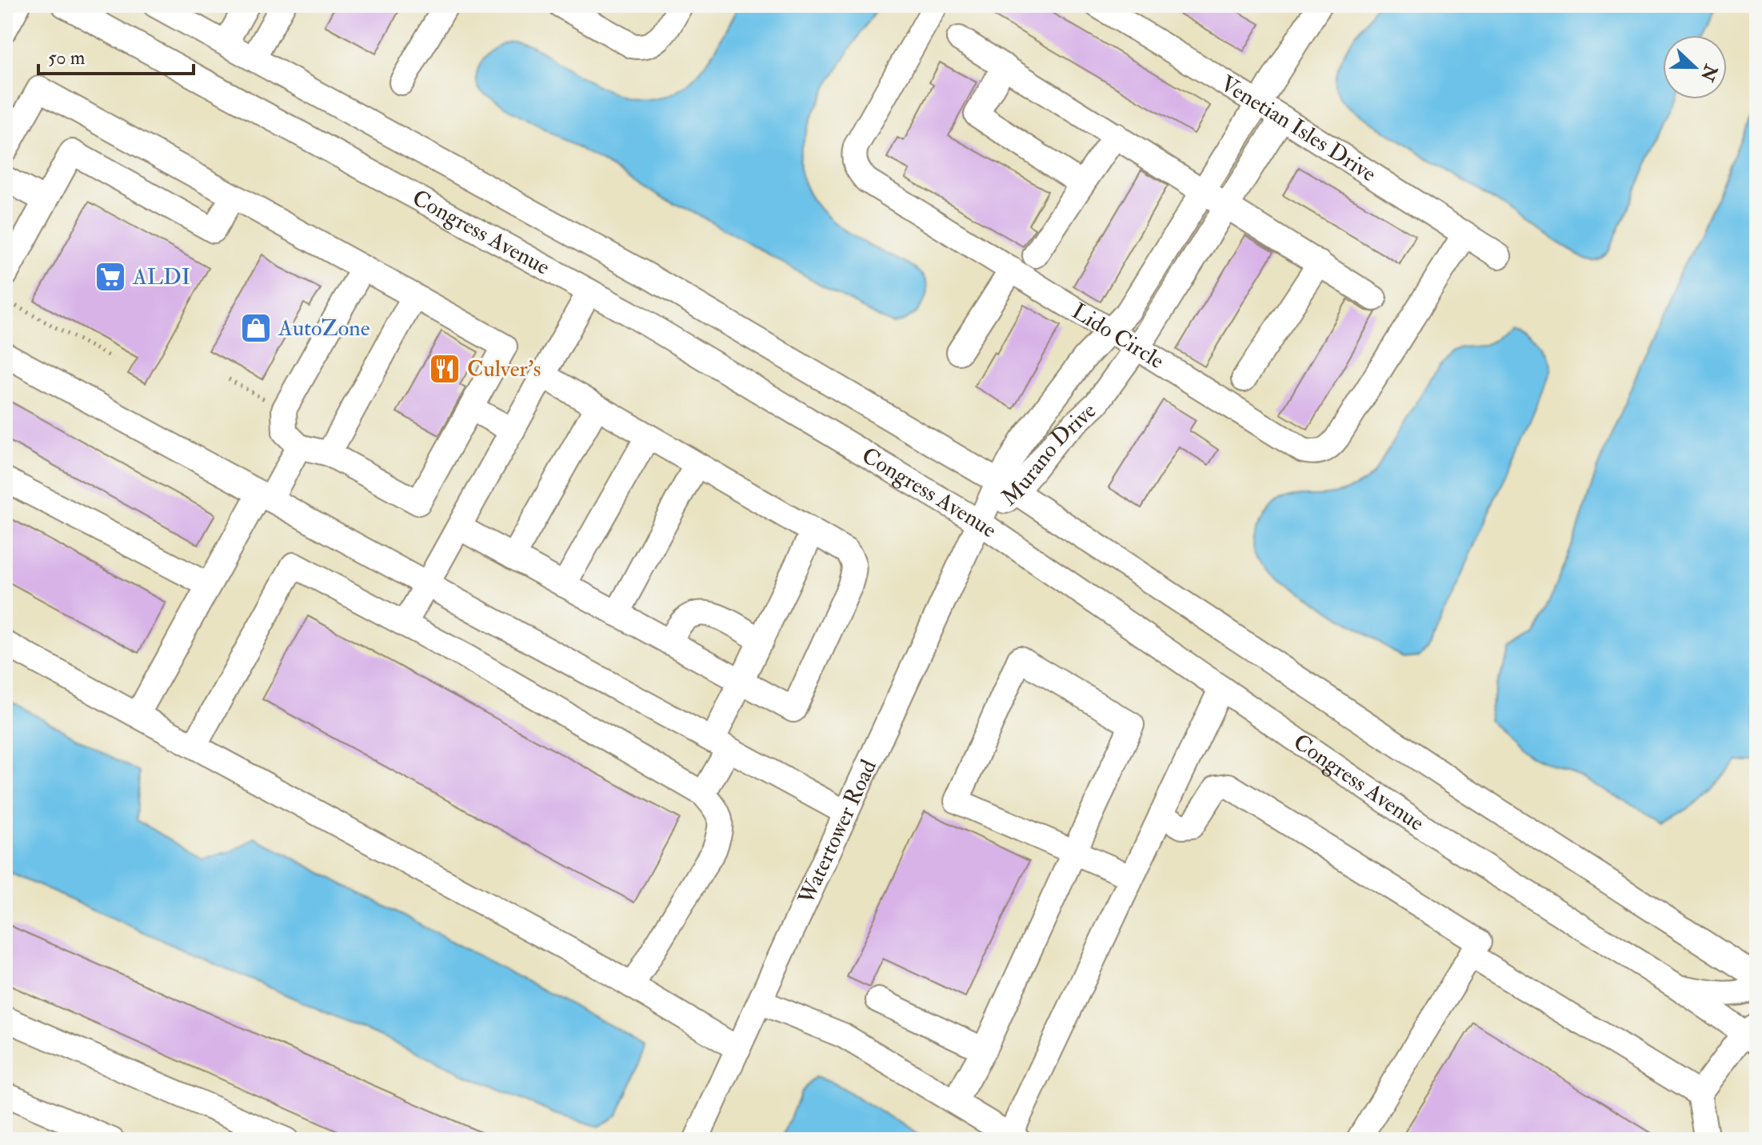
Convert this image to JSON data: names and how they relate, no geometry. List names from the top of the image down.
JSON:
{
  "streets": {
    "street": [
      "Venetian Isles Drive",
      "Congress Avenue",
      "Lido Circle",
      "Murano Drive",
      "Watertower Road"
    ]
  },
  "crossings": [
    ["Venetian Isles Drive", "Lido Circle"],
    ["Venetian Isles Drive", "Murano Drive"],
    ["Congress Avenue", "Murano Drive"],
    ["Congress Avenue", "Watertower Road"],
    ["Lido Circle", "Murano Drive"],
    ["Murano Drive", "Watertower Road"]
  ],
  "places": {
    "supermarket": ["ALDI"],
    "shop": ["AutoZone"],
    "restaurant": ["Culver's"]
  },
  "scale_bar": "50 m",
  "north": "right"
}
